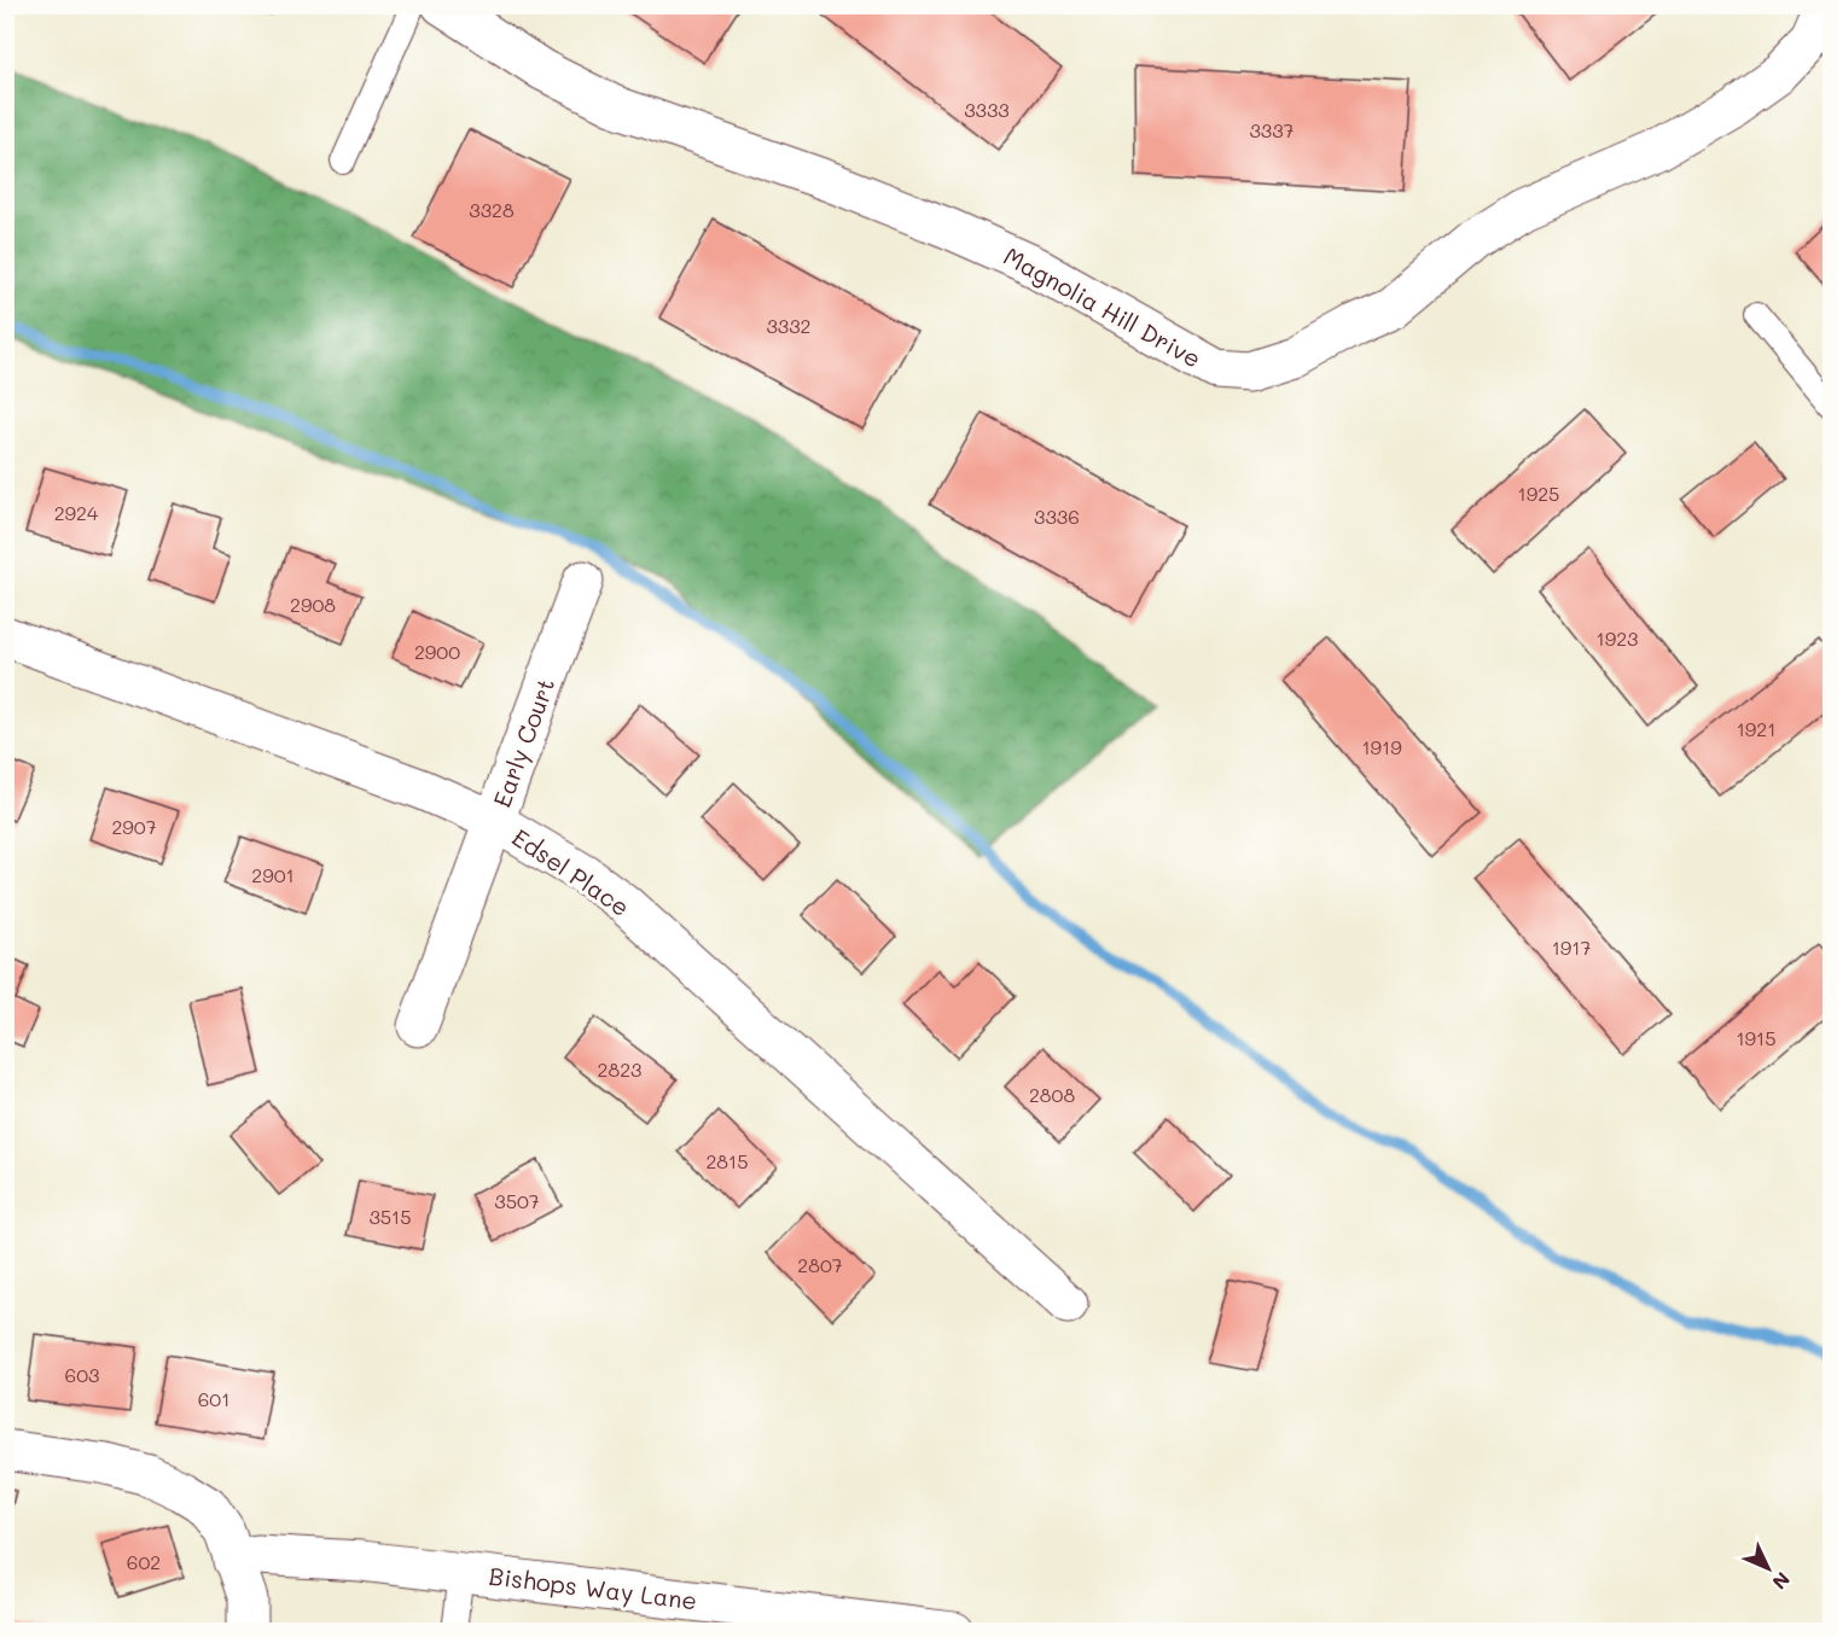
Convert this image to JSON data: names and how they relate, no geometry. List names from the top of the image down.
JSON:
{
  "streets": {
    "street": [
      "Magnolia Hill Drive",
      "Early Court",
      "Edsel Place",
      "Bishops Way Lane"
    ]
  },
  "crossings": [
    ["Early Court", "Edsel Place"]
  ],
  "house_numbers": [
    "3333",
    "3337",
    "3328",
    "3332",
    "1925",
    "2924",
    "3336",
    "2908",
    "1923",
    "2900",
    "1921",
    "1919",
    "2907",
    "2901",
    "1917",
    "1915",
    "2823",
    "2808",
    "2815",
    "3507",
    "3515",
    "2807",
    "603",
    "601",
    "602"
  ],
  "north": "bottom right"
}
